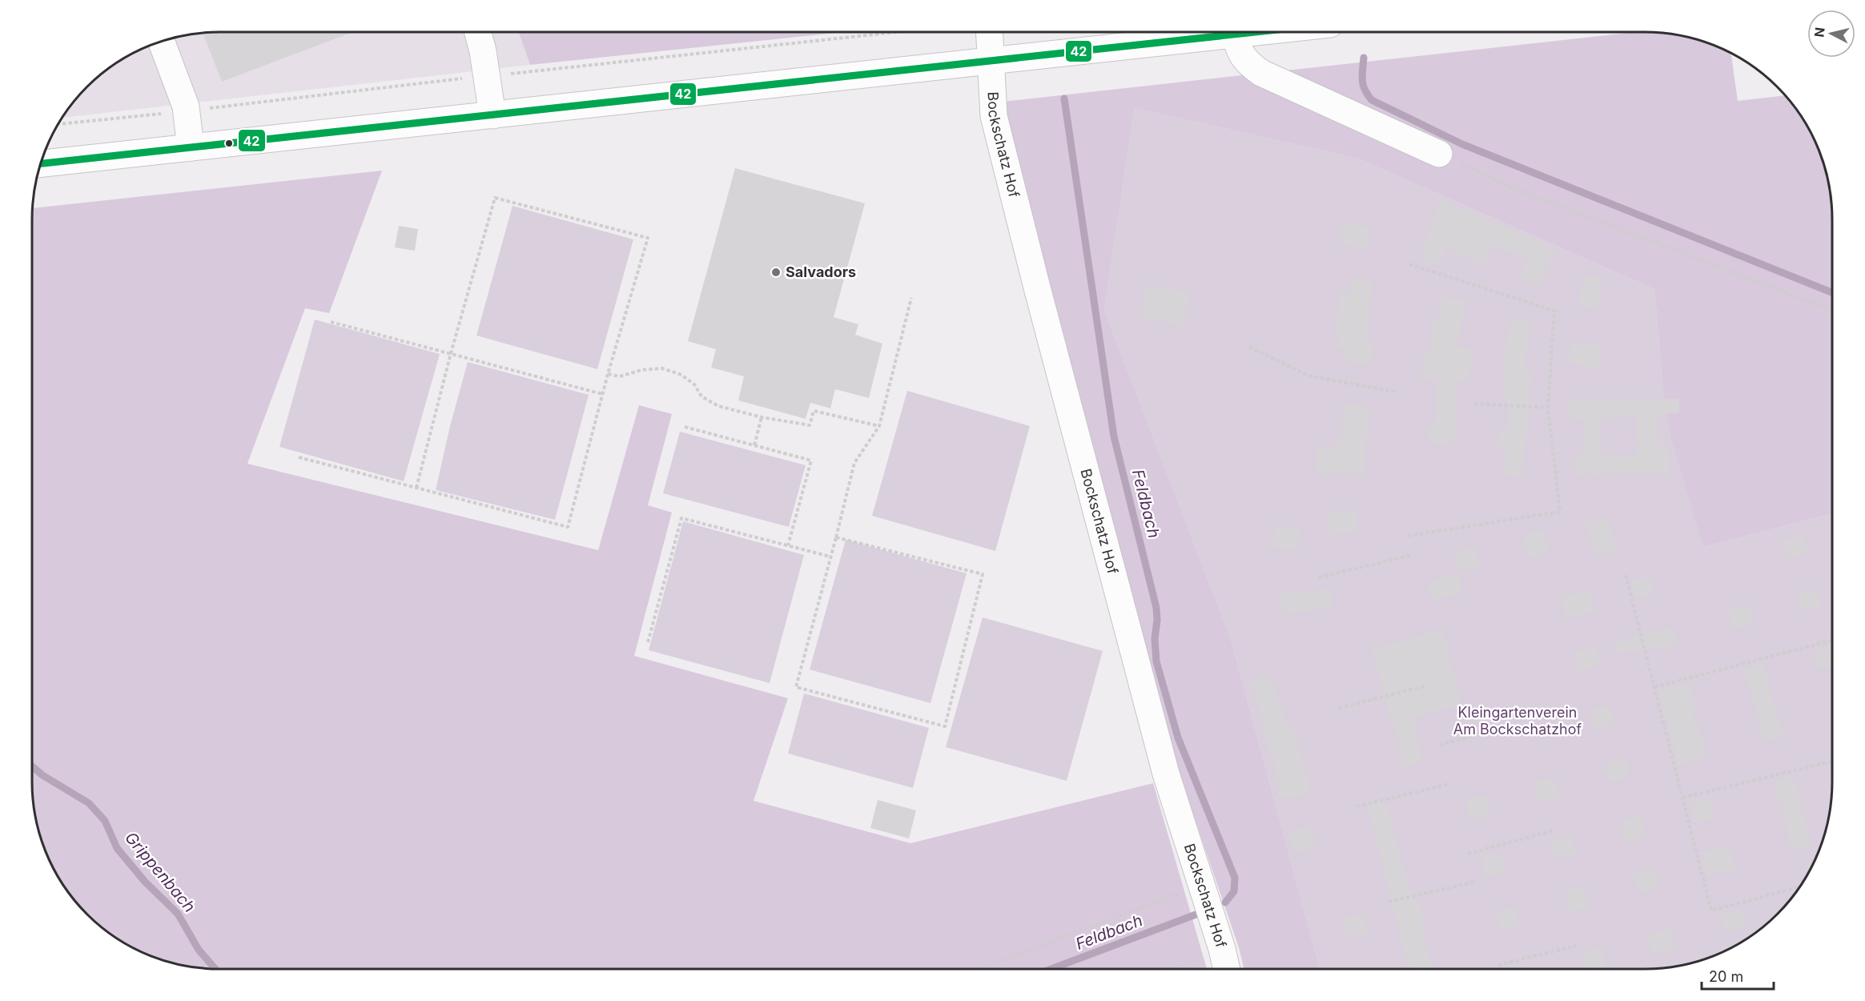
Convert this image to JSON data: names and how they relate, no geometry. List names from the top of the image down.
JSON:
{
  "streets": {
    "street": ["Bockschatz Hof"]
  },
  "water": ["Feldbach", "Grippenbach"],
  "parks": ["Kleingartenverein Am Bockschatzhof"],
  "places": ["Salvadors"],
  "lines": ["transit line 42"],
  "scale_bar": "20 m",
  "north": "left"
}
